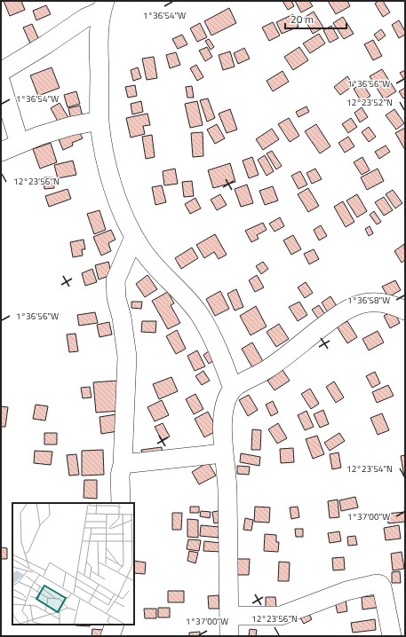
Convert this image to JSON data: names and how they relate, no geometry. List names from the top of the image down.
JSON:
{
  "scale_bar": "20 m",
  "coordinates": [
    "1°36'54\"W",
    "1°36'56\"W",
    "12°23'52\"N",
    "12°23'56\"N",
    "1°36'58\"W",
    "12°23'54\"N",
    "1°37'00\"W"
  ]
}
